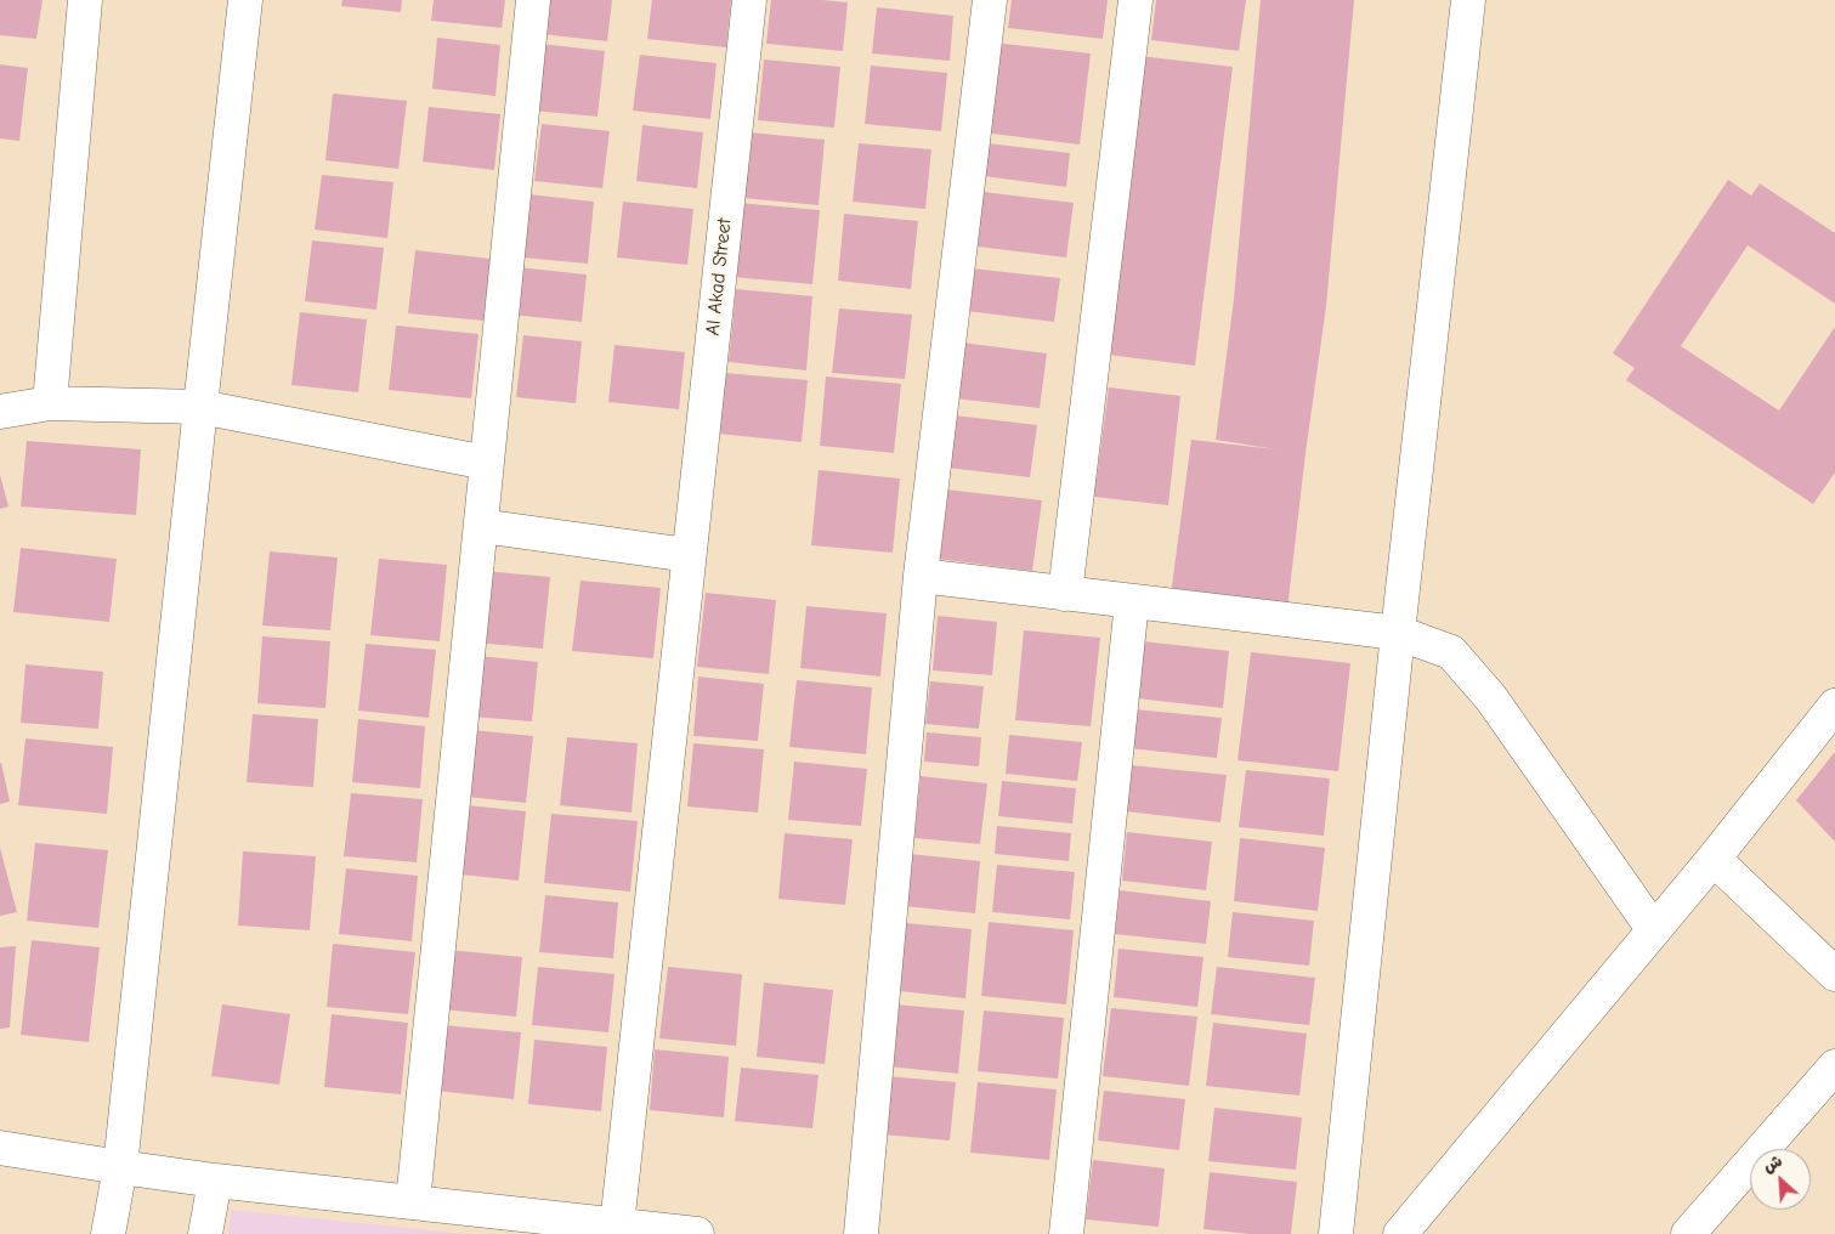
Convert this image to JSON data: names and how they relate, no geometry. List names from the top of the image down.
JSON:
{
  "streets": {
    "street": ["Al Akad Street"]
  },
  "north": "top left"
}
